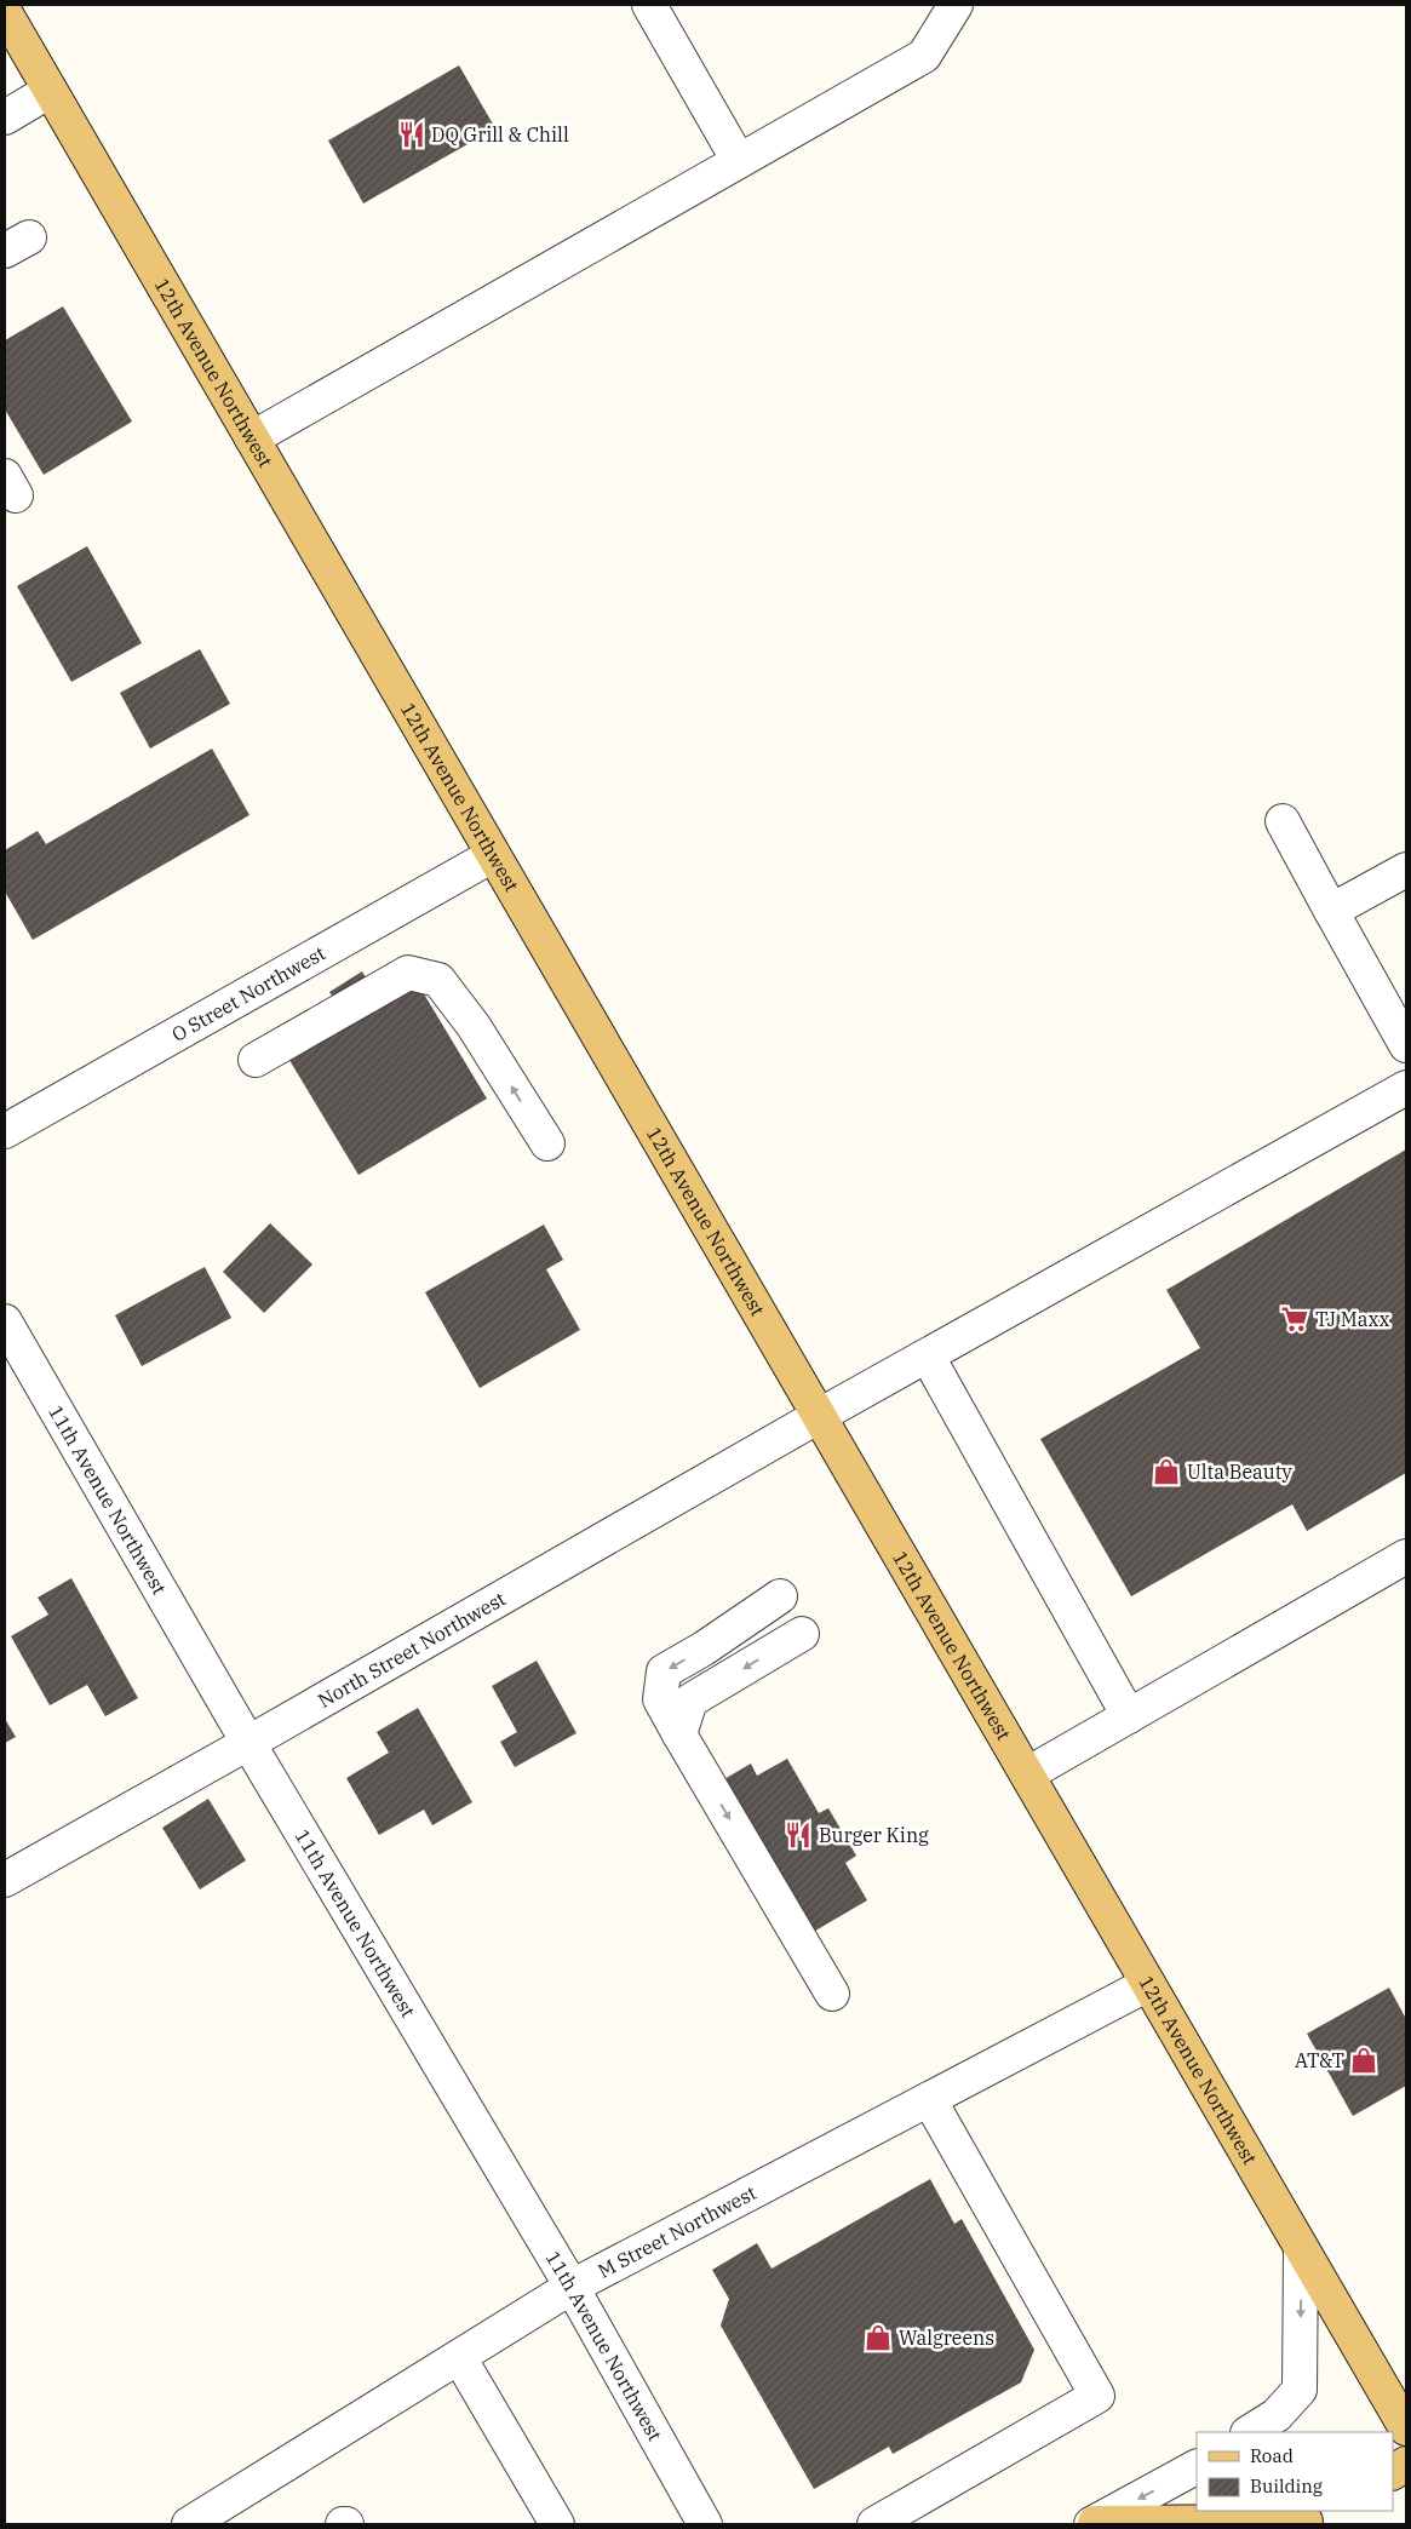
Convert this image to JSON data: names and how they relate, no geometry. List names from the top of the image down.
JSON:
{
  "streets": {
    "main road": ["12th Avenue Northwest"],
    "street": [
      "O Street Northwest",
      "11th Avenue Northwest",
      "North Street Northwest",
      "M Street Northwest"
    ]
  },
  "crossings": [
    ["12th Avenue Northwest", "O Street Northwest"],
    ["12th Avenue Northwest", "North Street Northwest"],
    ["12th Avenue Northwest", "M Street Northwest"],
    ["11th Avenue Northwest", "North Street Northwest"],
    ["11th Avenue Northwest", "M Street Northwest"]
  ],
  "places": {
    "restaurant": ["DQ Grill & Chill", "Burger King"],
    "supermarket": ["TJ Maxx"],
    "shop": ["Ulta Beauty", "AT&T", "Walgreens"]
  },
  "legend": ["Road", "Building"]
}
